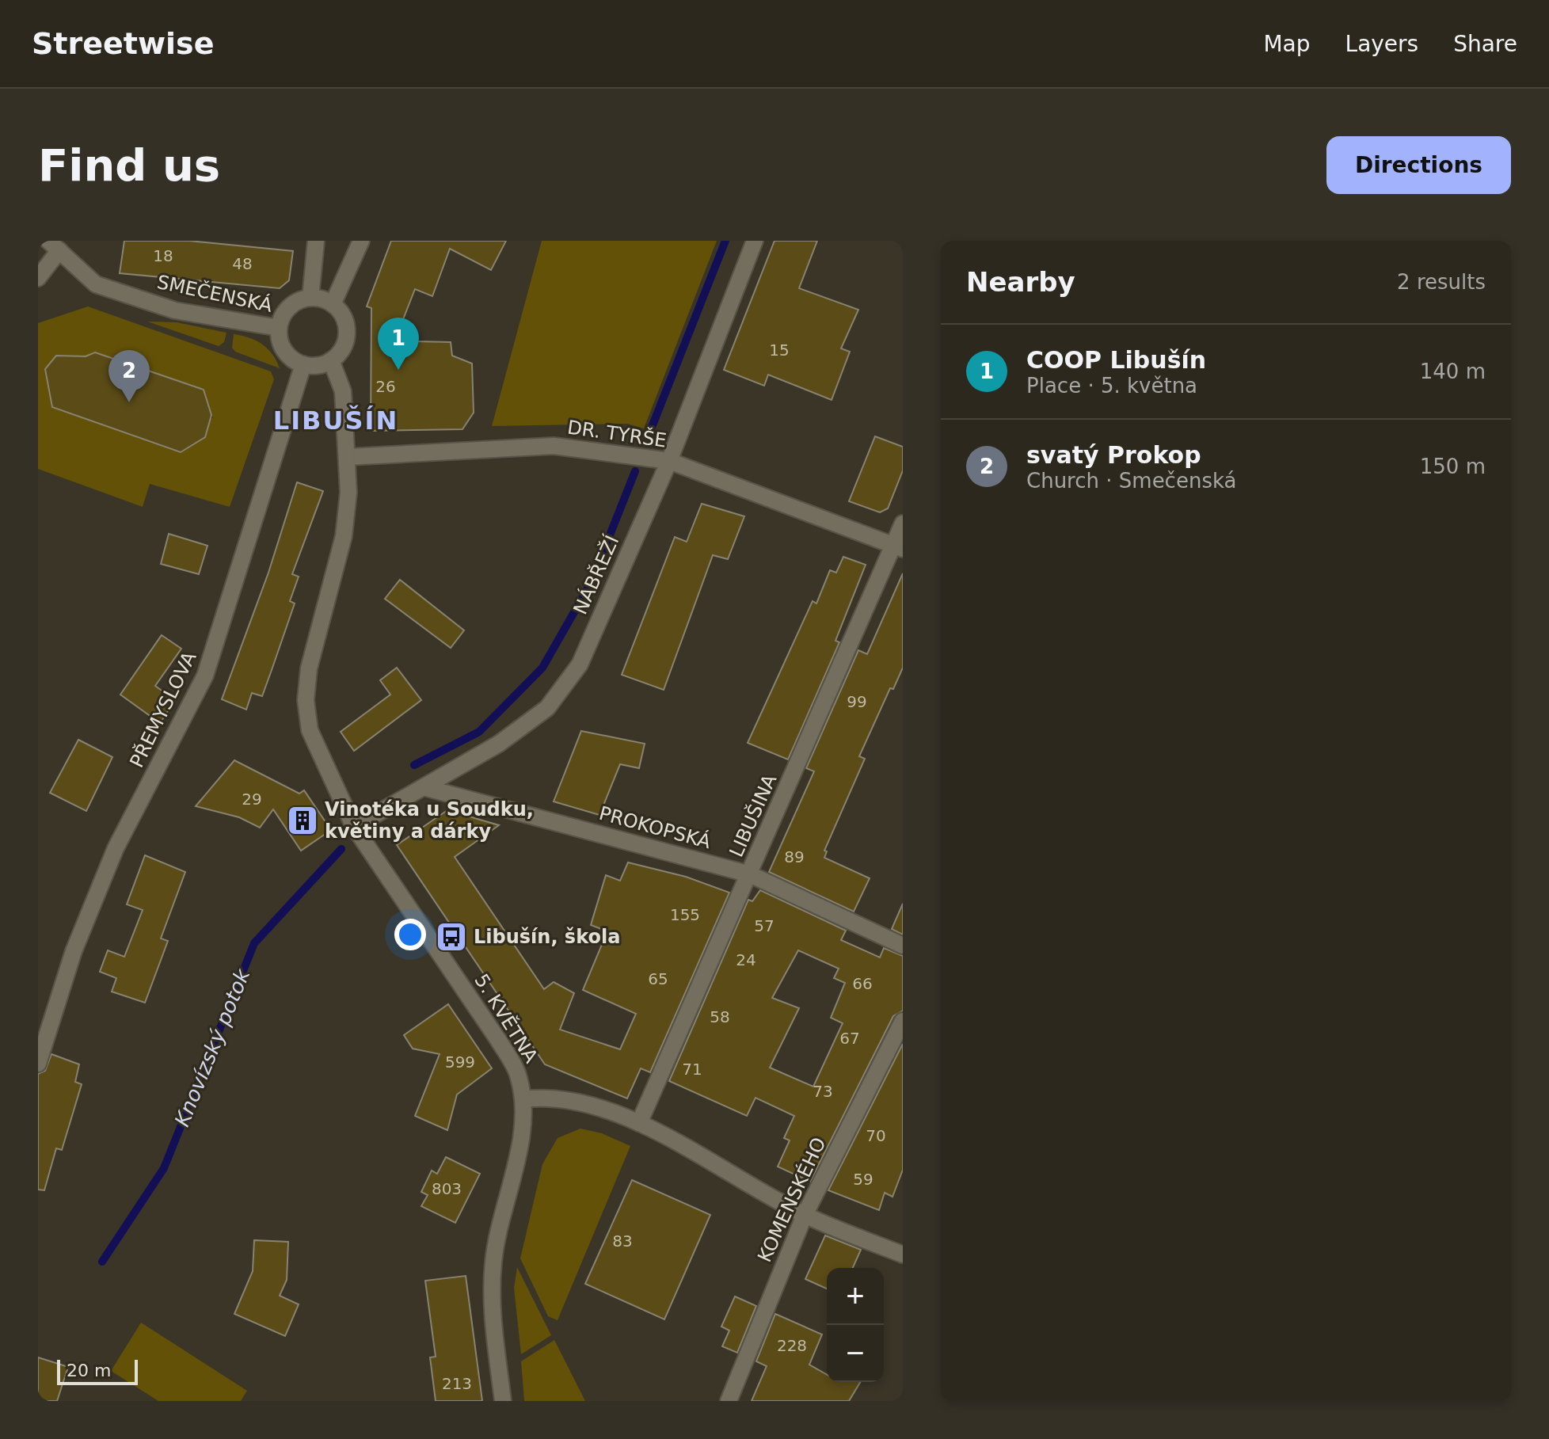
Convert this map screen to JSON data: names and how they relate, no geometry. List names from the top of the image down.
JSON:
{
  "streets": {
    "street": [
      "SMEČENSKÁ",
      "DR. TYRŠE",
      "NÁBŘEŽÍ",
      "PŘEMYSLOVA",
      "LIBUŠINA",
      "PROKOPSKÁ",
      "5. KVĚTNA",
      "KOMENSKÉHO"
    ]
  },
  "crossings": [
    ["SMEČENSKÁ", "PŘEMYSLOVA"],
    ["SMEČENSKÁ", "5. KVĚTNA"],
    ["DR. TYRŠE", "NÁBŘEŽÍ"],
    ["DR. TYRŠE", "LIBUŠINA"],
    ["DR. TYRŠE", "5. KVĚTNA"],
    ["NÁBŘEŽÍ", "PROKOPSKÁ"],
    ["NÁBŘEŽÍ", "5. KVĚTNA"],
    ["PŘEMYSLOVA", "5. KVĚTNA"],
    ["LIBUŠINA", "PROKOPSKÁ"]
  ],
  "districts": ["LIBUŠÍN"],
  "water": ["Knovízský potok"],
  "places": {
    "building": ["Vinotéka u Soudku, květiny a dárky"],
    "bus stop": ["Libušín, škola"]
  },
  "house_numbers": [
    "18",
    "48",
    "15",
    "26",
    "99",
    "29",
    "89",
    "155",
    "57",
    "24",
    "65",
    "66",
    "58",
    "67",
    "599",
    "71",
    "73",
    "70",
    "59",
    "803",
    "83",
    "228",
    "213"
  ],
  "scale_bar": "20 m",
  "page": {
    "header": "Streetwise",
    "nav": ["Map", "Layers", "Share"],
    "buttons": "Directions",
    "title": "Find us",
    "heading": ["Nearby", "2 results"],
    "pins": ["1", "2"],
    "list": [
      {
        "mark": "1",
        "name": "COOP Libušín",
        "note": "Place · 5. května",
        "value": "140 m"
      },
      {
        "mark": "2",
        "name": "svatý Prokop",
        "note": "Church · Smečenská",
        "value": "150 m"
      }
    ],
    "map_buttons": ["+", "−"],
    "scale": "20 m"
  }
}
